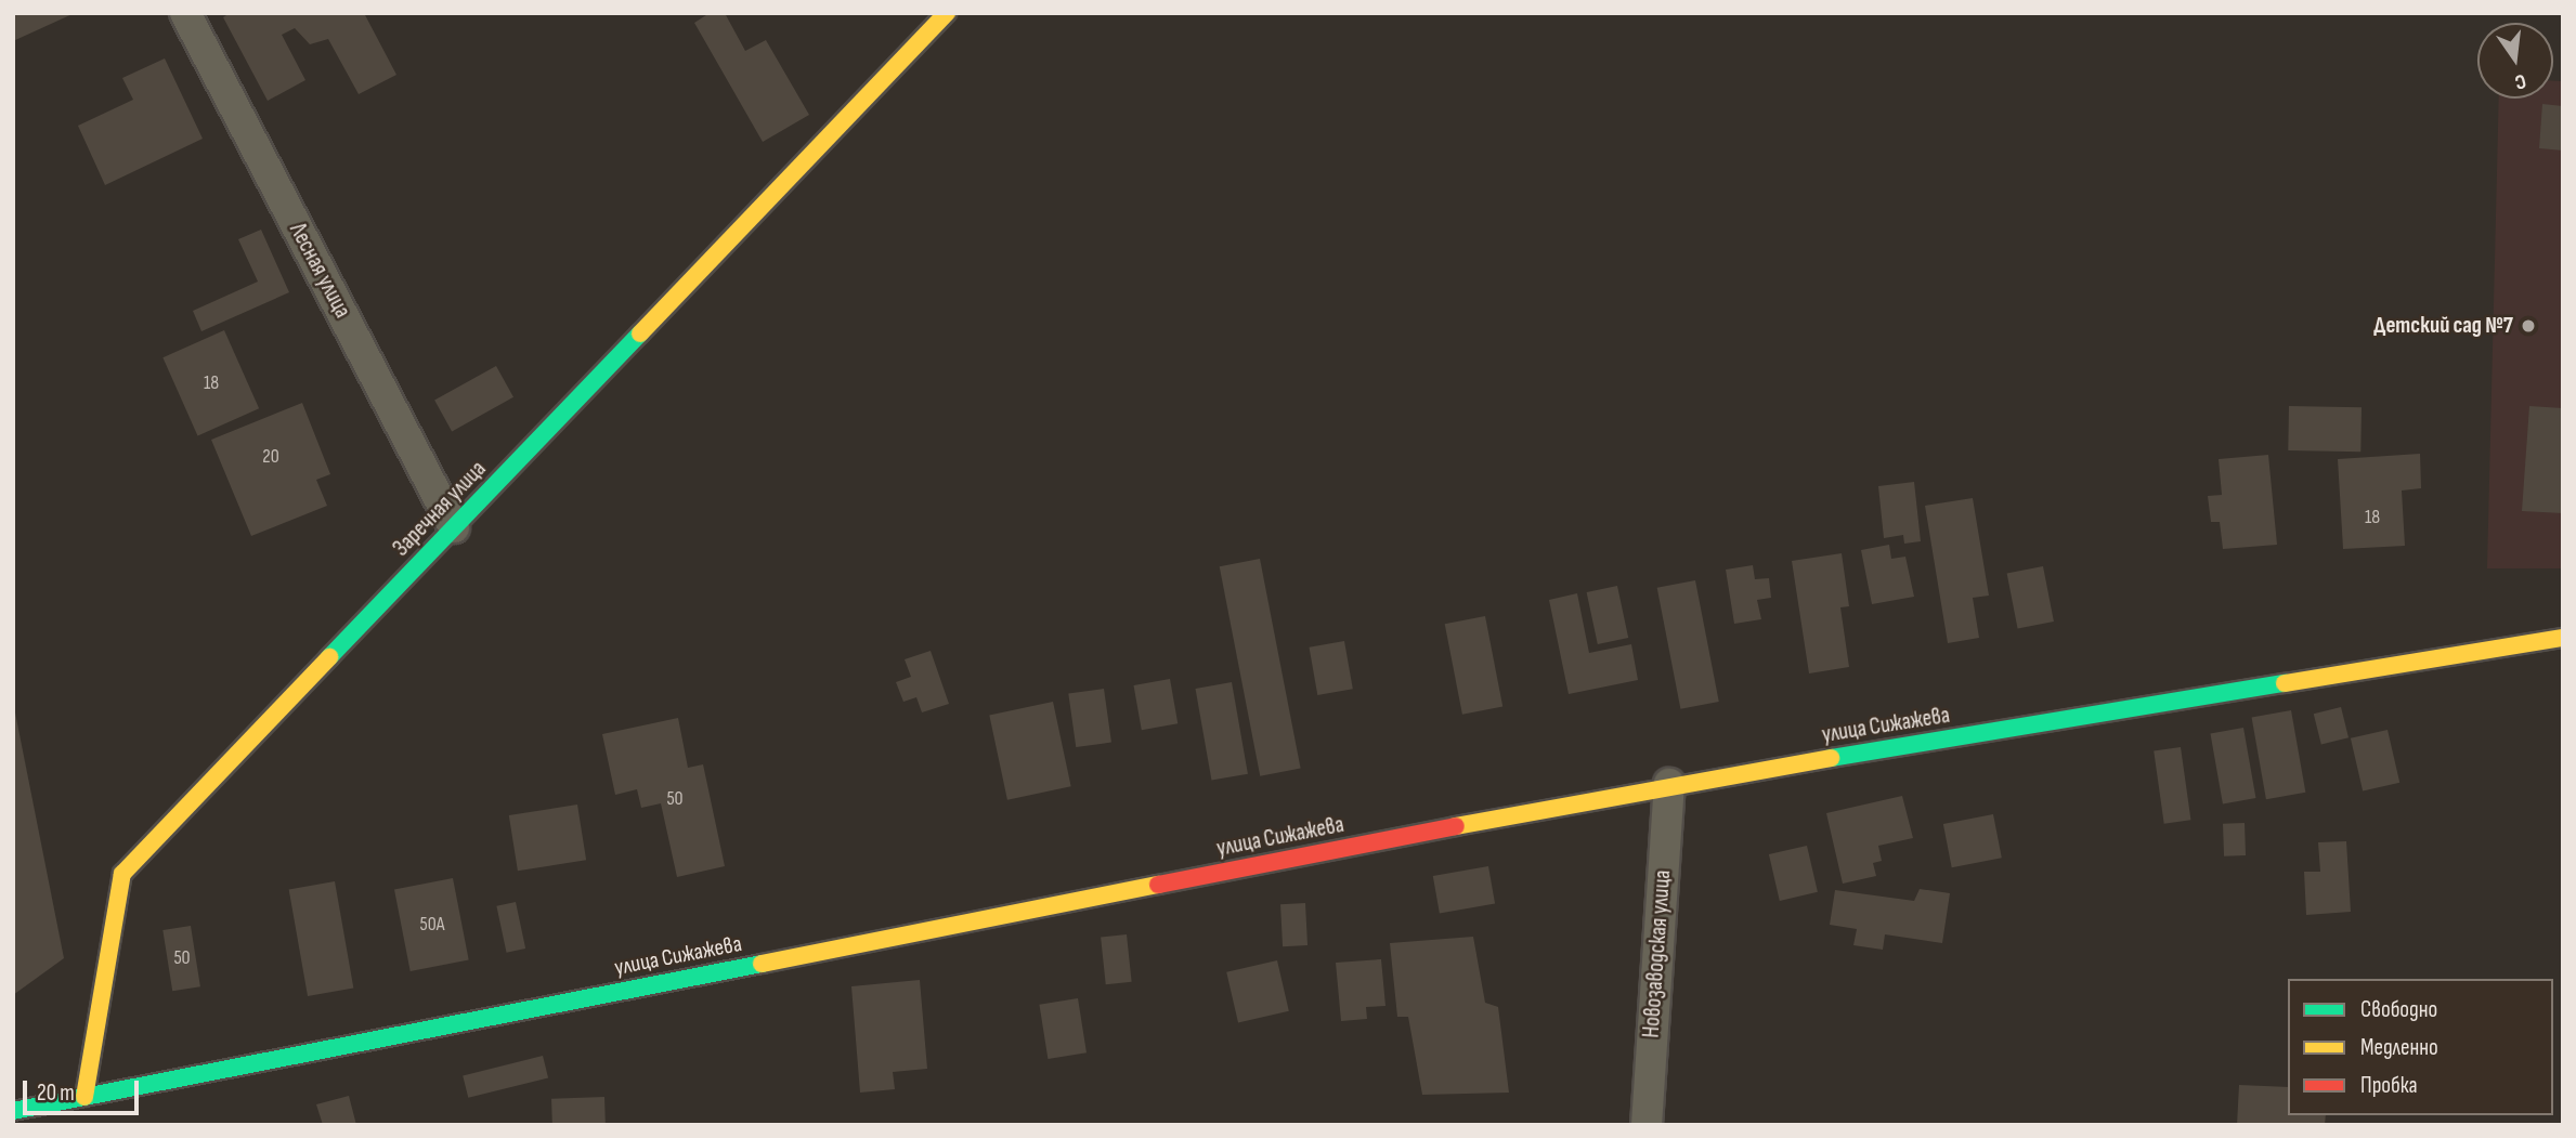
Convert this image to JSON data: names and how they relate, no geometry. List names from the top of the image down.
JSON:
{
  "streets": {
    "street": [
      "Лесная улица",
      "Заречная улица",
      "улица Сижажева",
      "Новозаводская улица"
    ]
  },
  "crossings": [
    ["Лесная улица", "Заречная улица"],
    ["Заречная улица", "улица Сижажева"],
    ["улица Сижажева", "Новозаводская улица"]
  ],
  "places": ["Детский сад №7"],
  "house_numbers": [
    "18",
    "20",
    "18",
    "50",
    "50А",
    "50"
  ],
  "legend": ["Свободно", "Медленно", "Пробка"],
  "scale_bar": "20 m",
  "north": "bottom"
}
